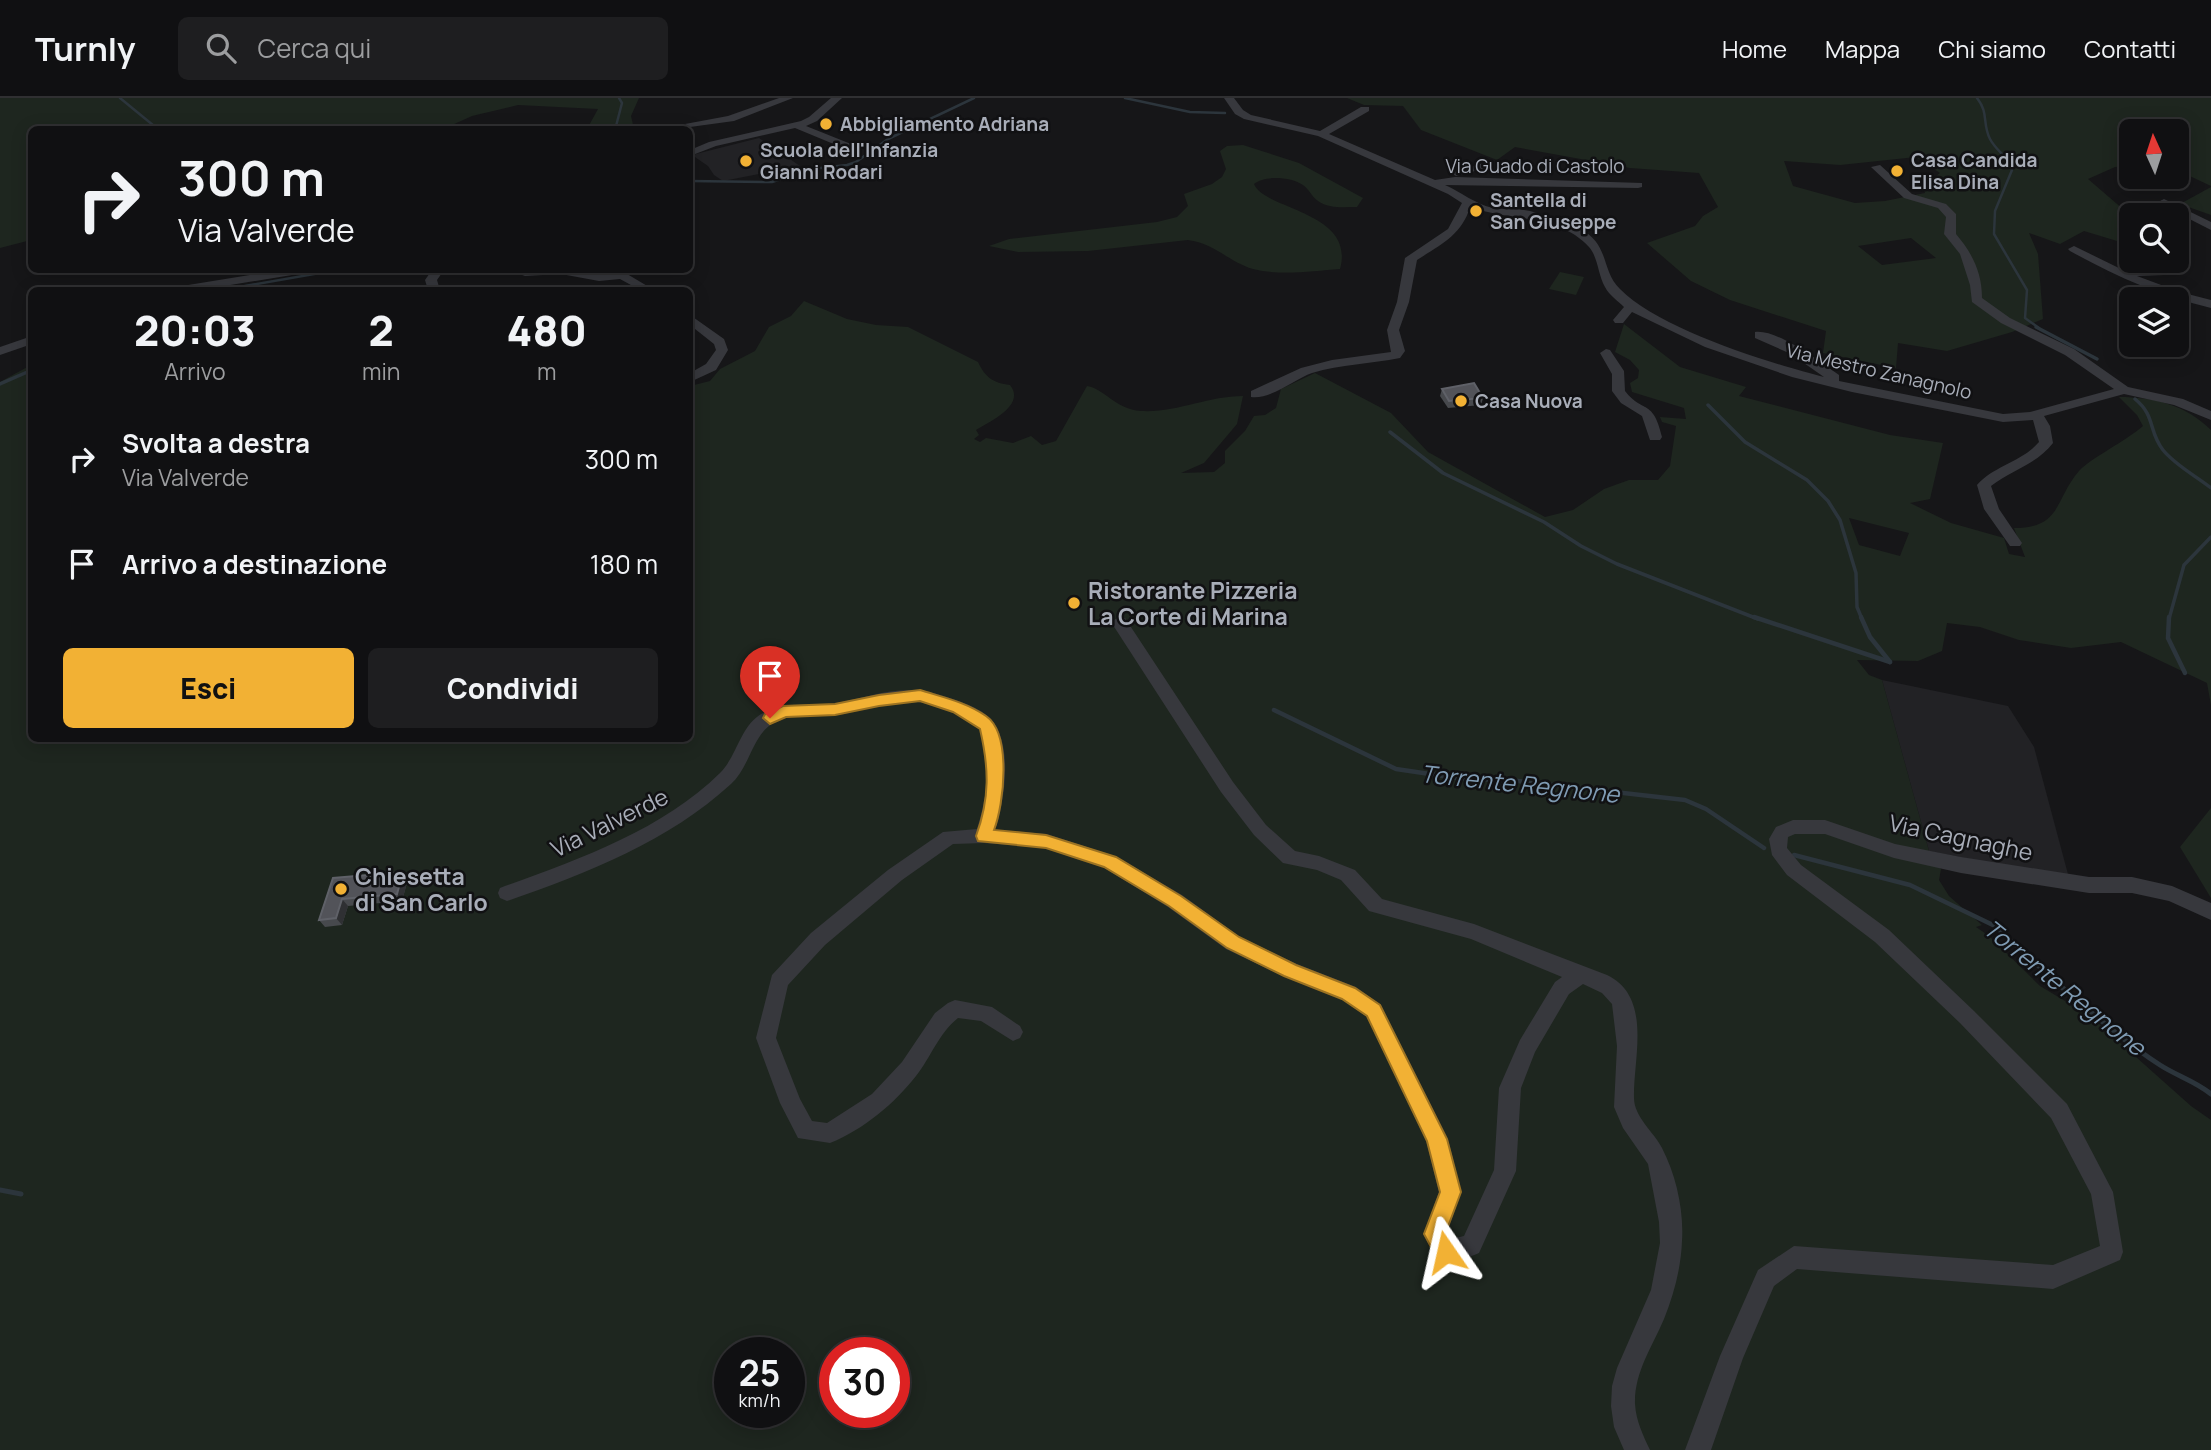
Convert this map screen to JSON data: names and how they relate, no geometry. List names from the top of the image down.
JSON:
{
  "streets": {
    "street": [
      "Via Guado di Castolo",
      "Via Mestro Zanagnolo",
      "Via Valverde",
      "Via Cagnaghe"
    ]
  },
  "water": ["Torrente Regnone"],
  "places": [
    "Abbigliamento Adriana",
    "Scuola dell'Infanzia Gianni Rodari",
    "Casa Candida Elisa Dina",
    "Santella di San Giuseppe",
    "Casa Nuova",
    "Ristorante Pizzeria La Corte di Marina",
    "Chiesetta di San Carlo"
  ],
  "north": "top",
  "page": {
    "header": "Turnly",
    "search": "Cerca qui",
    "nav": [
      "Home",
      "Mappa",
      "Chi siamo",
      "Contatti"
    ],
    "turn": ["300 m", "Via Valverde"],
    "eta": [
      "20:03",
      "Arrivo",
      "2",
      "min",
      "480",
      "m"
    ],
    "list": [
      {
        "name": "Svolta a destra",
        "note": "Via Valverde",
        "value": "300 m"
      },
      {
        "name": "Arrivo a destinazione",
        "value": "180 m"
      }
    ],
    "buttons": ["Esci", "Condividi"],
    "speed": "25 km/h",
    "limit": "30"
  }
}
